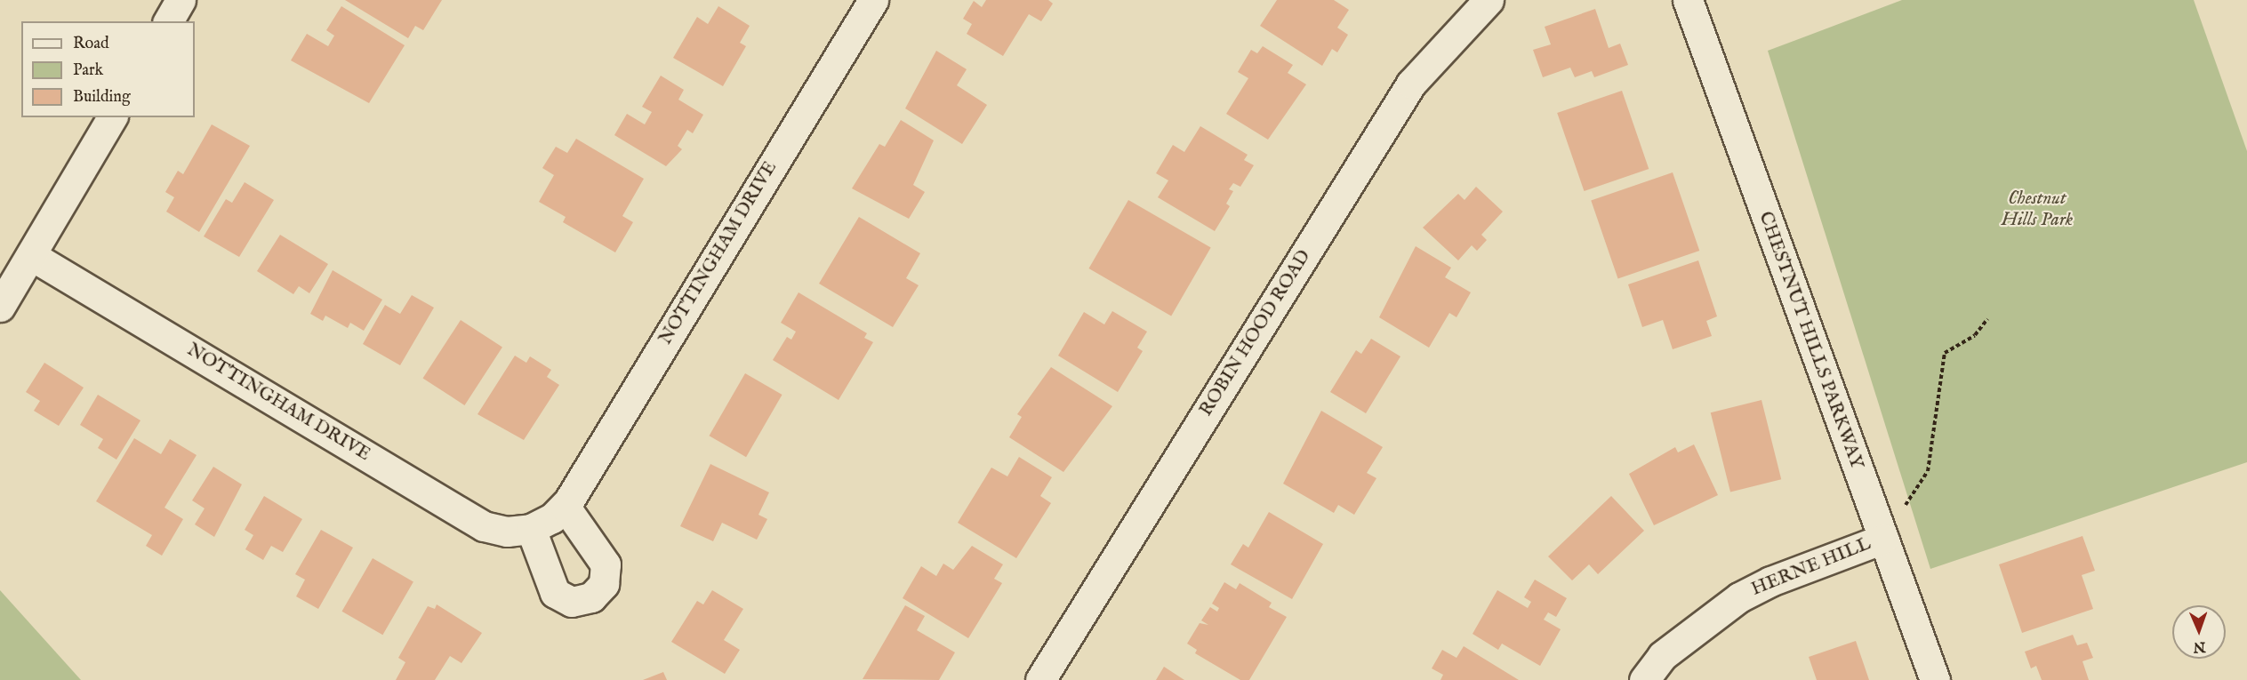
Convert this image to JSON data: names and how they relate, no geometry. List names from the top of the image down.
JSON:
{
  "streets": {
    "street": [
      "NOTTINGHAM DRIVE",
      "ROBIN HOOD ROAD",
      "CHESTNUT HILLS PARKWAY",
      "HERNE HILL"
    ]
  },
  "crossings": [
    ["CHESTNUT HILLS PARKWAY", "HERNE HILL"]
  ],
  "parks": ["Chestnut Hills Park"],
  "legend": ["Road", "Park", "Building"],
  "north": "bottom"
}
